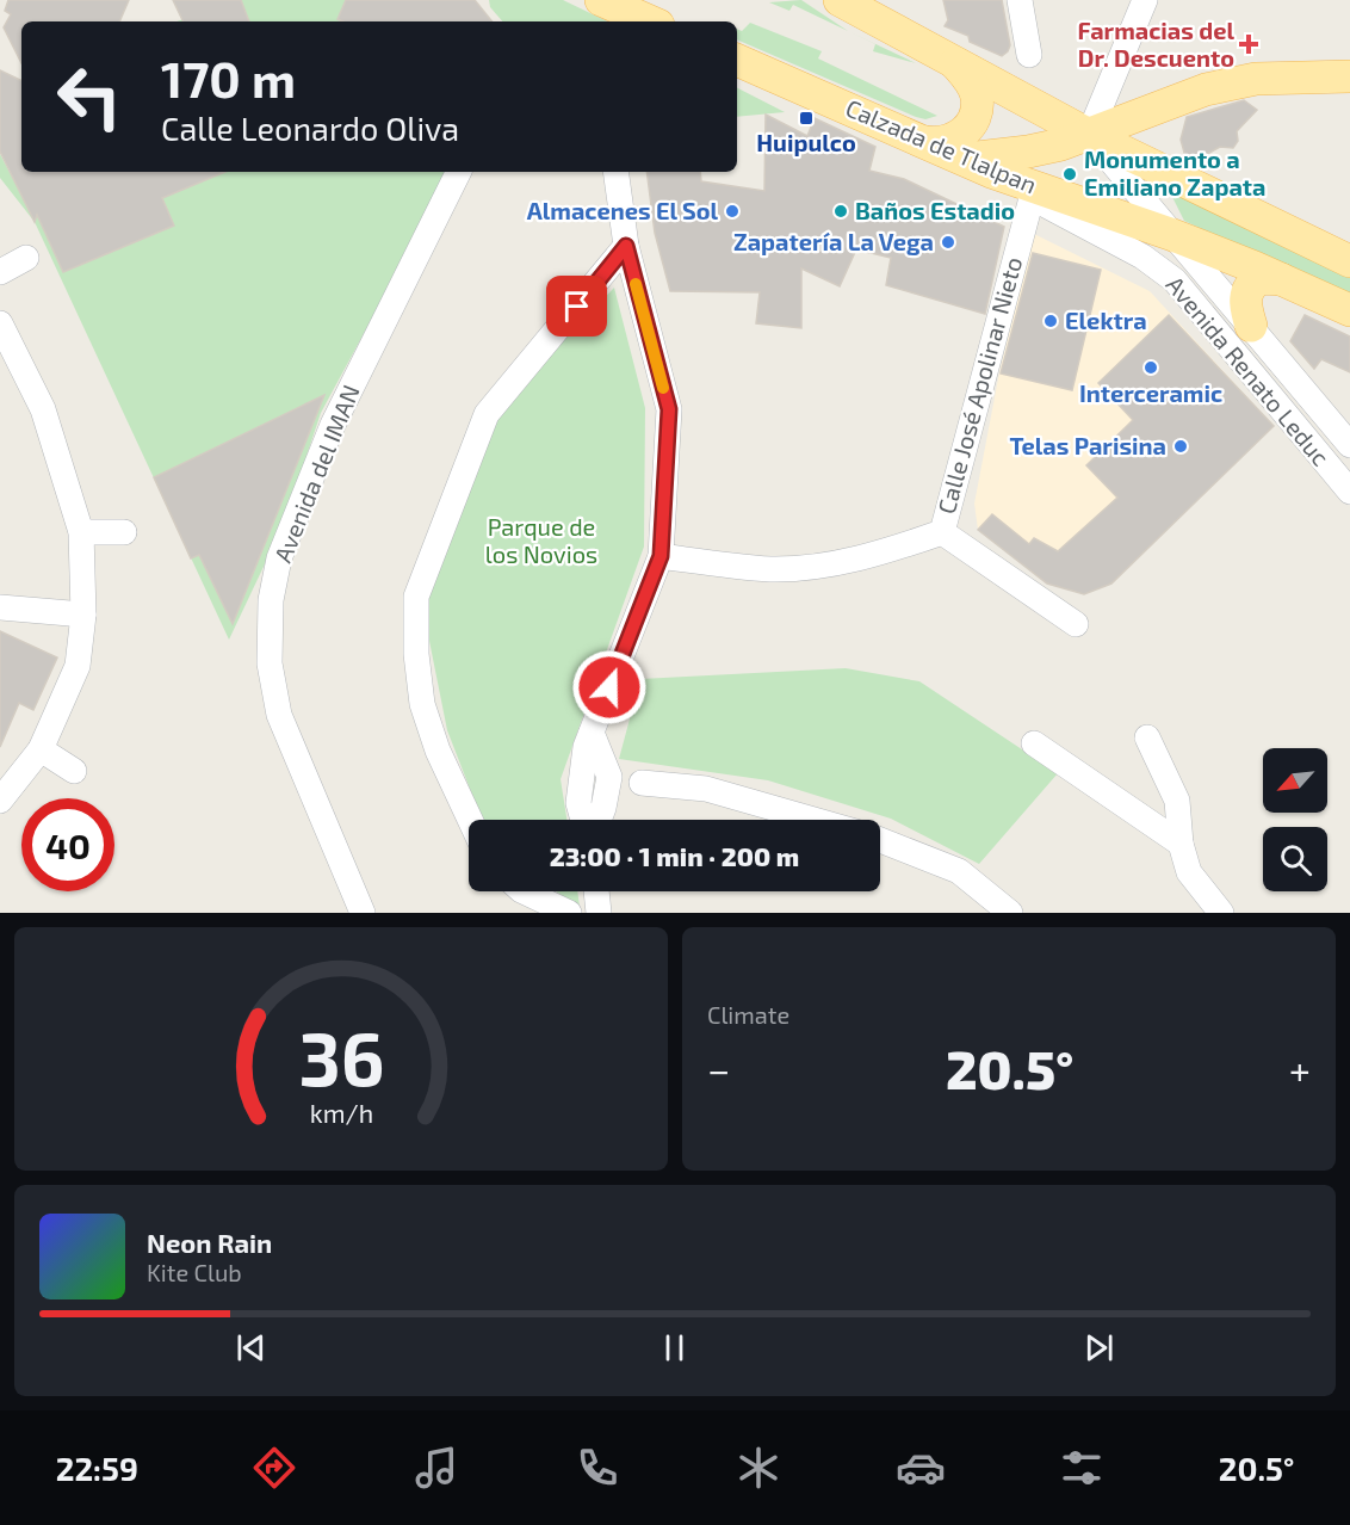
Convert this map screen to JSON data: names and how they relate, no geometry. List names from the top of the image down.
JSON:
{
  "streets": {
    "main road": ["Calzada de Tlalpan"],
    "street": ["Avenida Renato Leduc", "Calle José Apolinar Nieto", "Avenida del IMAN"]
  },
  "crossings": [
    ["Calzada de Tlalpan", "Avenida Renato Leduc"],
    ["Avenida Renato Leduc", "Calle José Apolinar Nieto"]
  ],
  "parks": ["Parque de los Novios"],
  "places": {
    "health": ["Farmacias del Dr. Descuento"],
    "transit": ["Huipulco"],
    "other": [
      "Monumento a Emiliano Zapata",
      "Almacenes El Sol",
      "Baños Estadio",
      "Zapatería La Vega",
      "Elektra",
      "Interceramic",
      "Telas Parisina"
    ]
  },
  "north": "bottom left",
  "page": {
    "turn": ["170 m", "Calle Leonardo Oliva"],
    "limit": "40",
    "trip": "23:00 · 1 min · 200 m",
    "tile": "Climate",
    "heat": ["−", "20.5°", "+"],
    "song": ["Neon Rain", "Kite Club"],
    "tabs": ["22:59", "20.5°"],
    "gauge": ["36", "km/h"]
  }
}
